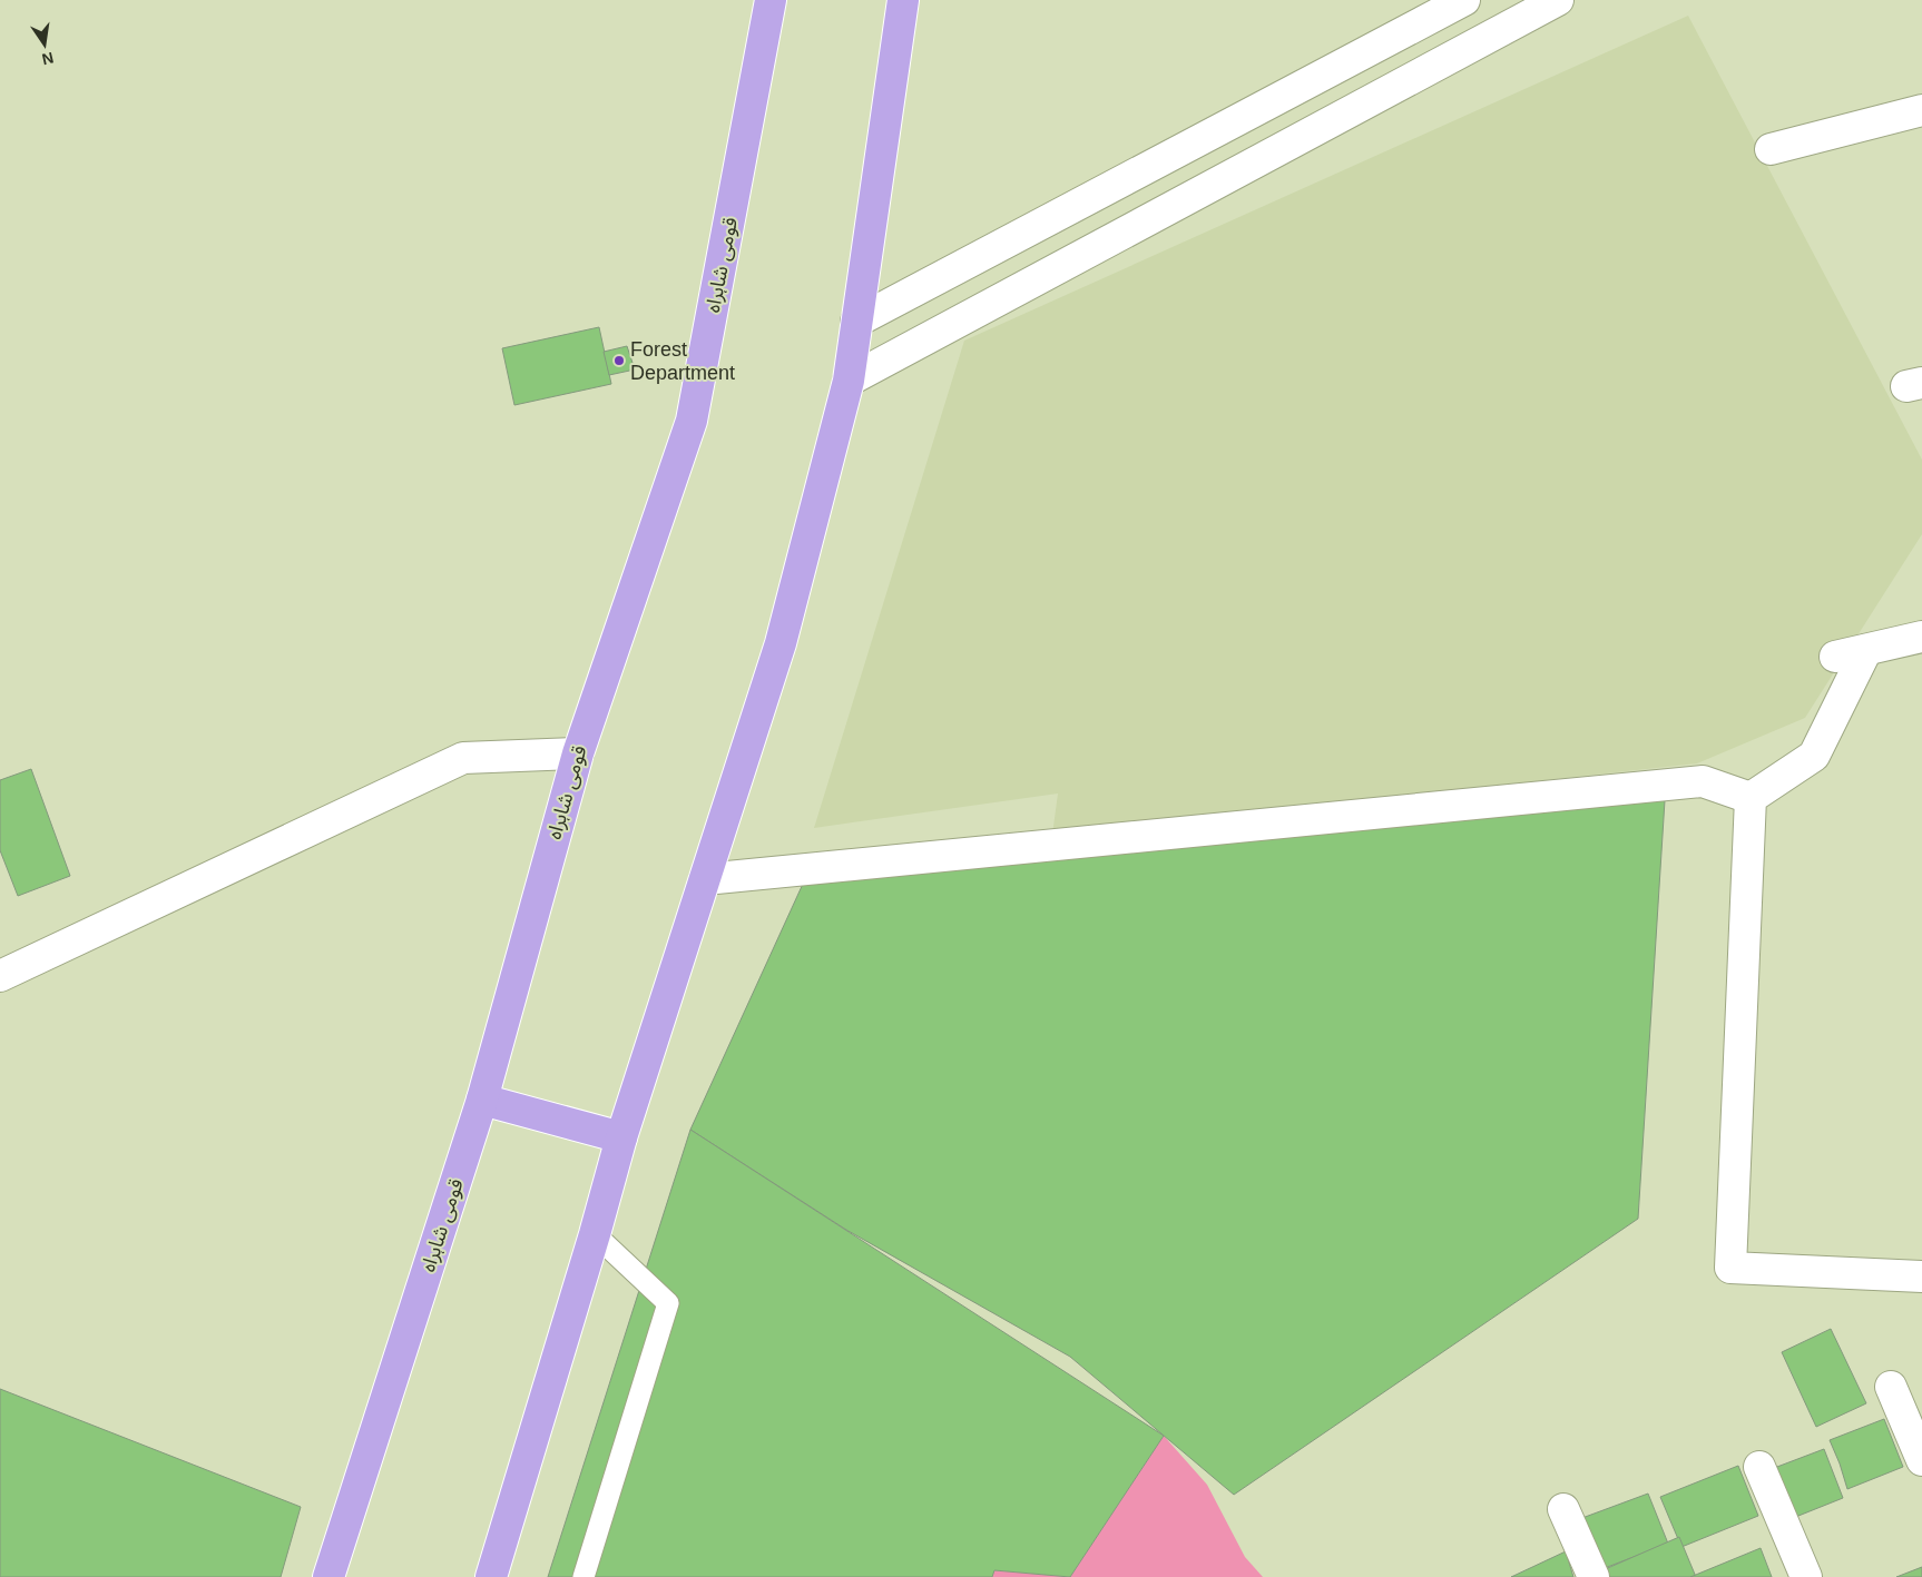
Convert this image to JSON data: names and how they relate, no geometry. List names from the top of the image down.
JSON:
{
  "streets": {
    "highway": ["قومی شاہراہ"]
  },
  "places": ["Forest Department"],
  "north": "bottom"
}
